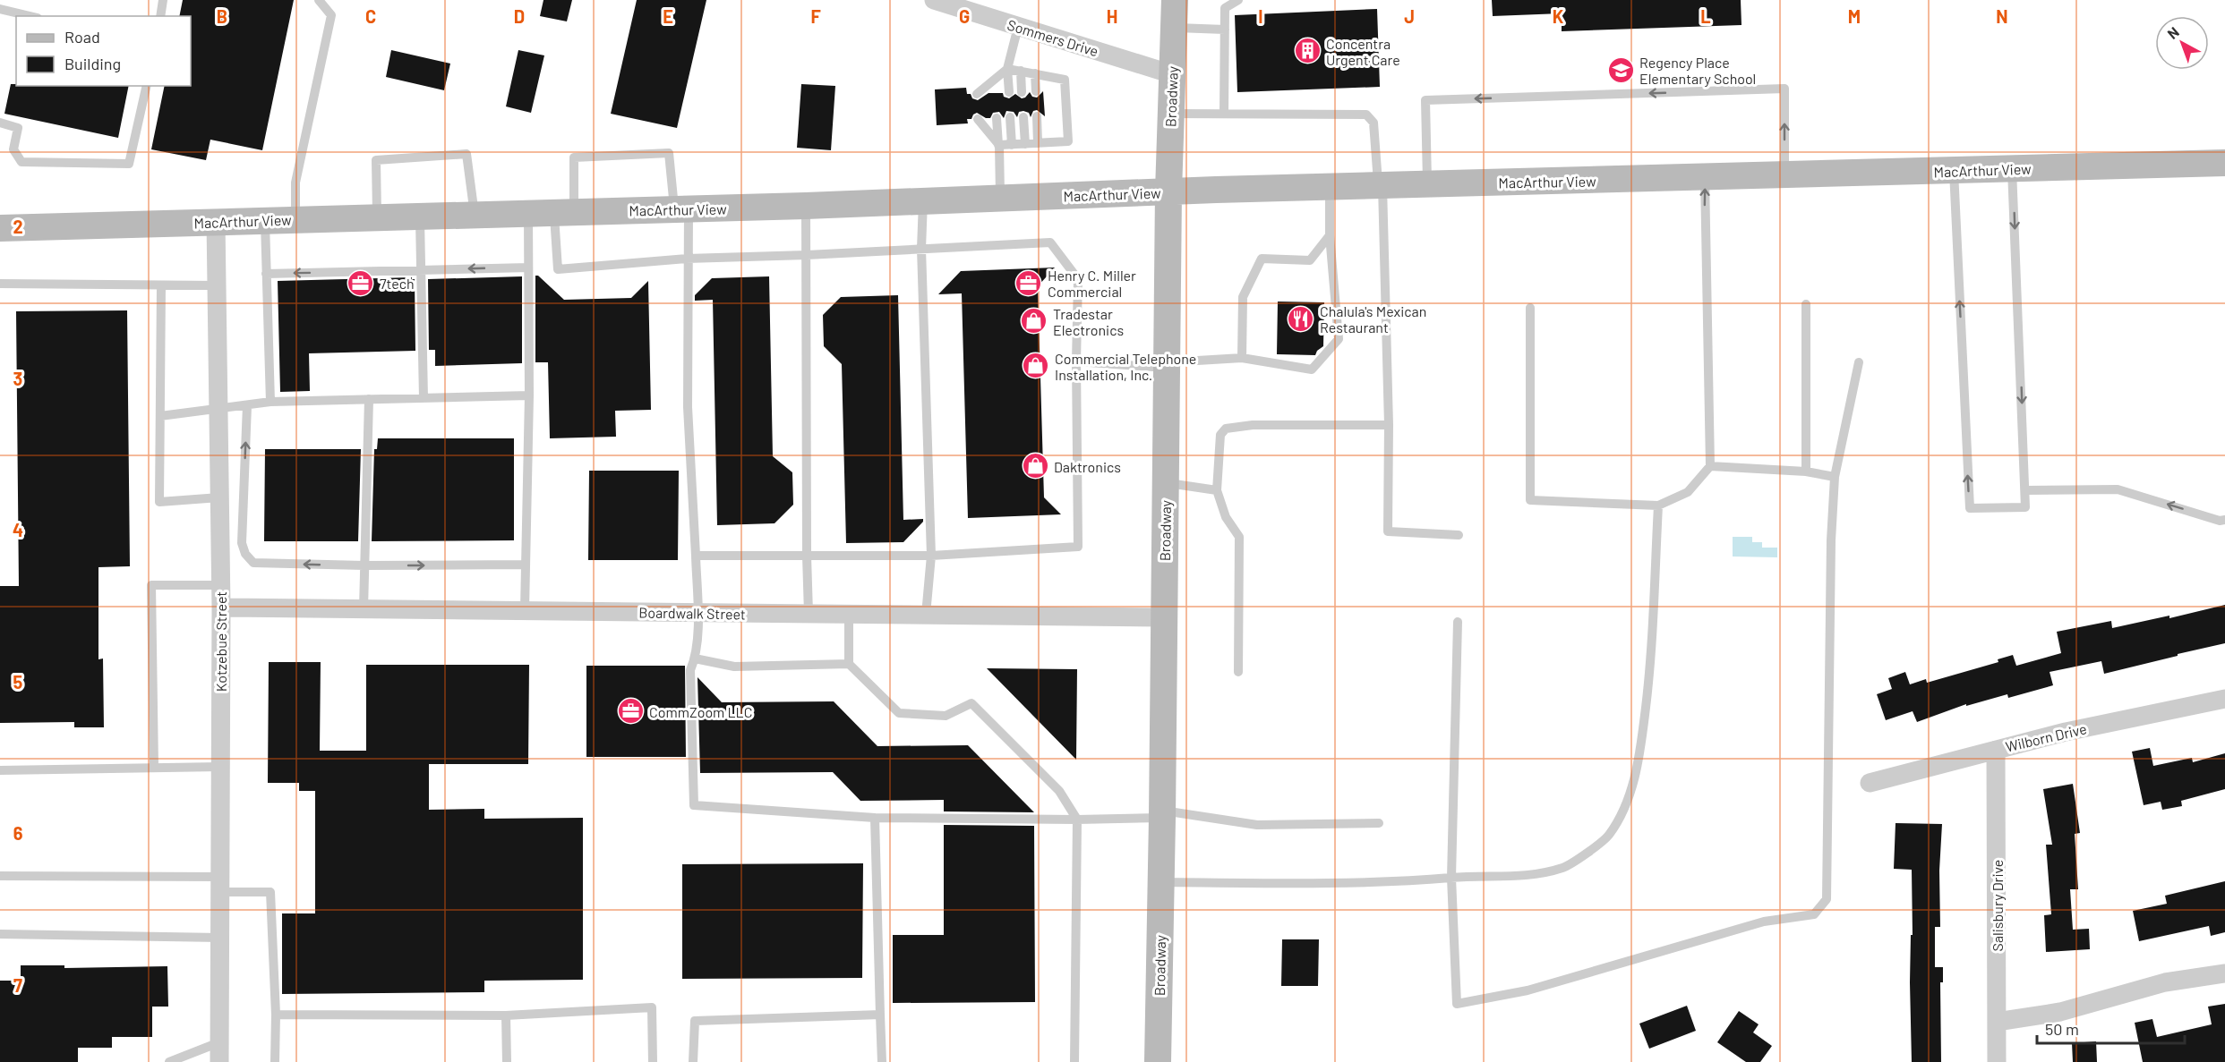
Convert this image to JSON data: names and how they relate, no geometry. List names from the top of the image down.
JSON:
{
  "streets": {
    "street": [
      "Sommers Drive",
      "Broadway",
      "MacArthur View",
      "Boardwalk Street",
      "Kotzebue Street",
      "Wilborn Drive",
      "Salisbury Drive"
    ]
  },
  "crossings": [
    ["Sommers Drive", "Broadway"],
    ["Broadway", "MacArthur View"],
    ["Broadway", "Boardwalk Street"],
    ["MacArthur View", "Kotzebue Street"],
    ["Boardwalk Street", "Kotzebue Street"],
    ["Wilborn Drive", "Salisbury Drive"]
  ],
  "places": {
    "building": ["Concentra Urgent Care"],
    "school or university": ["Regency Place Elementary School"],
    "office": ["7tech", "Henry C. Miller Commercial", "CommZoom LLC"],
    "restaurant": ["Chalula's Mexican Restaurant"],
    "shop": ["Tradestar Electronics", "Commercial Telephone Installation, Inc.", "Daktronics"]
  },
  "legend": ["Road", "Building"],
  "scale_bar": "50 m",
  "north": "top left",
  "grid": {
    "columns": [
      "B",
      "C",
      "D",
      "E",
      "F",
      "G",
      "H",
      "I",
      "J",
      "K",
      "L",
      "M",
      "N"
    ],
    "rows": [
      "2",
      "3",
      "4",
      "5",
      "6",
      "7"
    ]
  }
}
